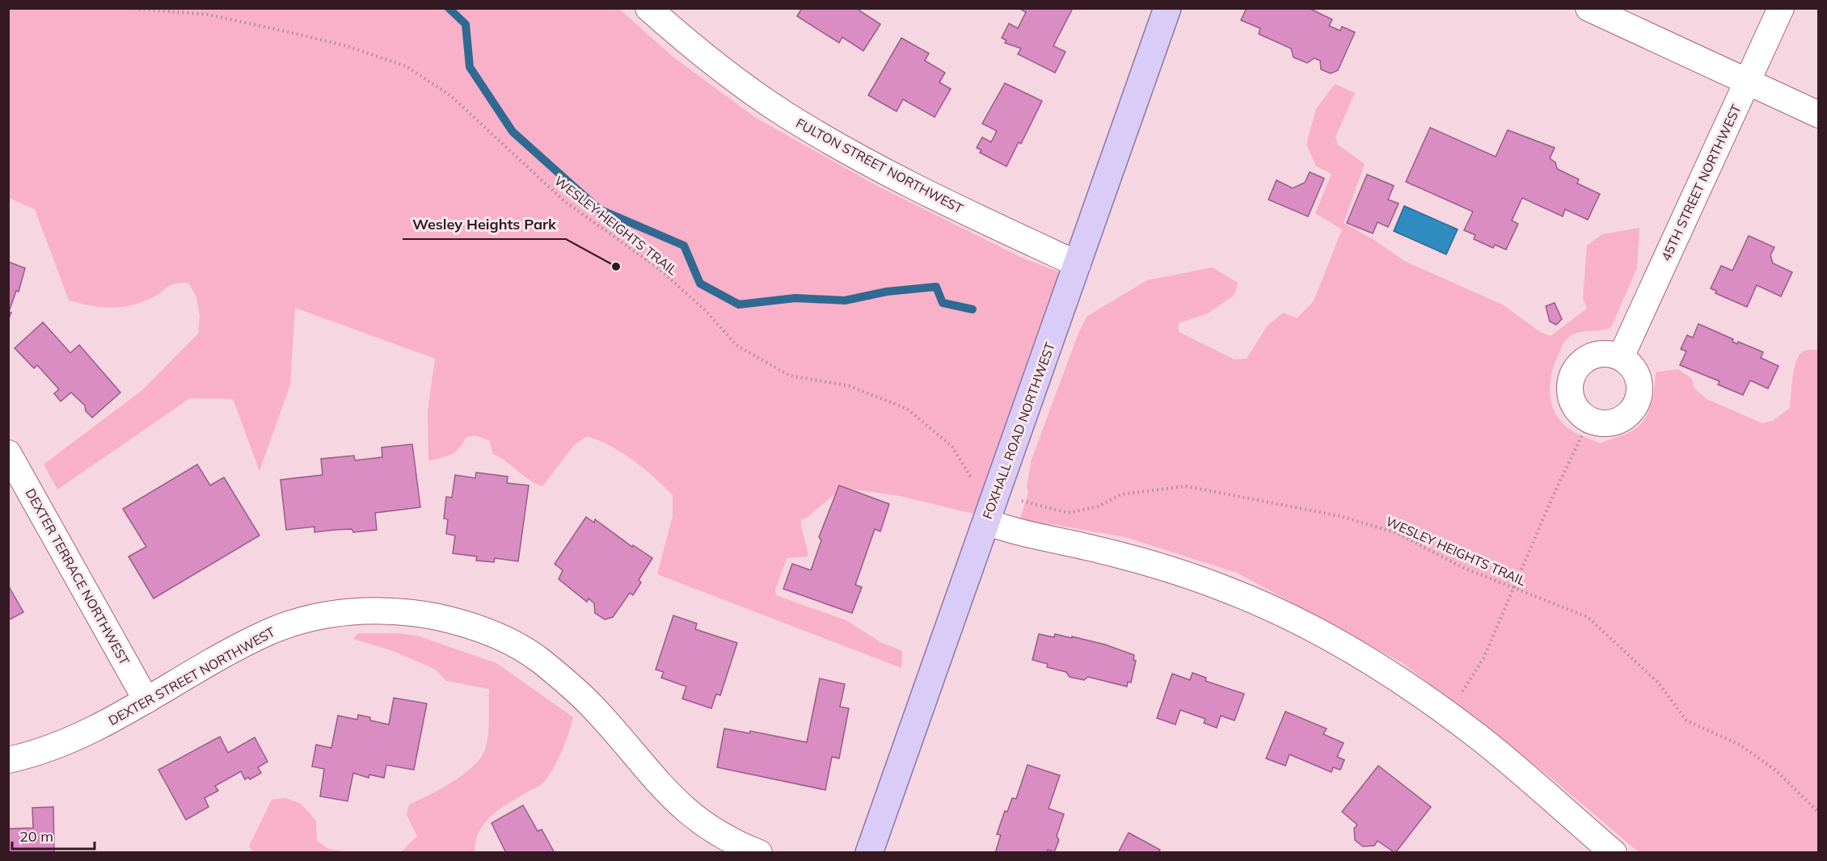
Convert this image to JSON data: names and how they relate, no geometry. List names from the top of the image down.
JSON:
{
  "streets": {
    "main road": ["FOXHALL ROAD NORTHWEST"],
    "street": [
      "FULTON STREET NORTHWEST",
      "45TH STREET NORTHWEST",
      "DEXTER TERRACE NORTHWEST",
      "DEXTER STREET NORTHWEST"
    ],
    "path": ["WESLEY HEIGHTS TRAIL"]
  },
  "crossings": [
    ["FULTON STREET NORTHWEST", "FOXHALL ROAD NORTHWEST"],
    ["DEXTER TERRACE NORTHWEST", "DEXTER STREET NORTHWEST"]
  ],
  "places": ["Wesley Heights Park"],
  "scale_bar": "20 m"
}
